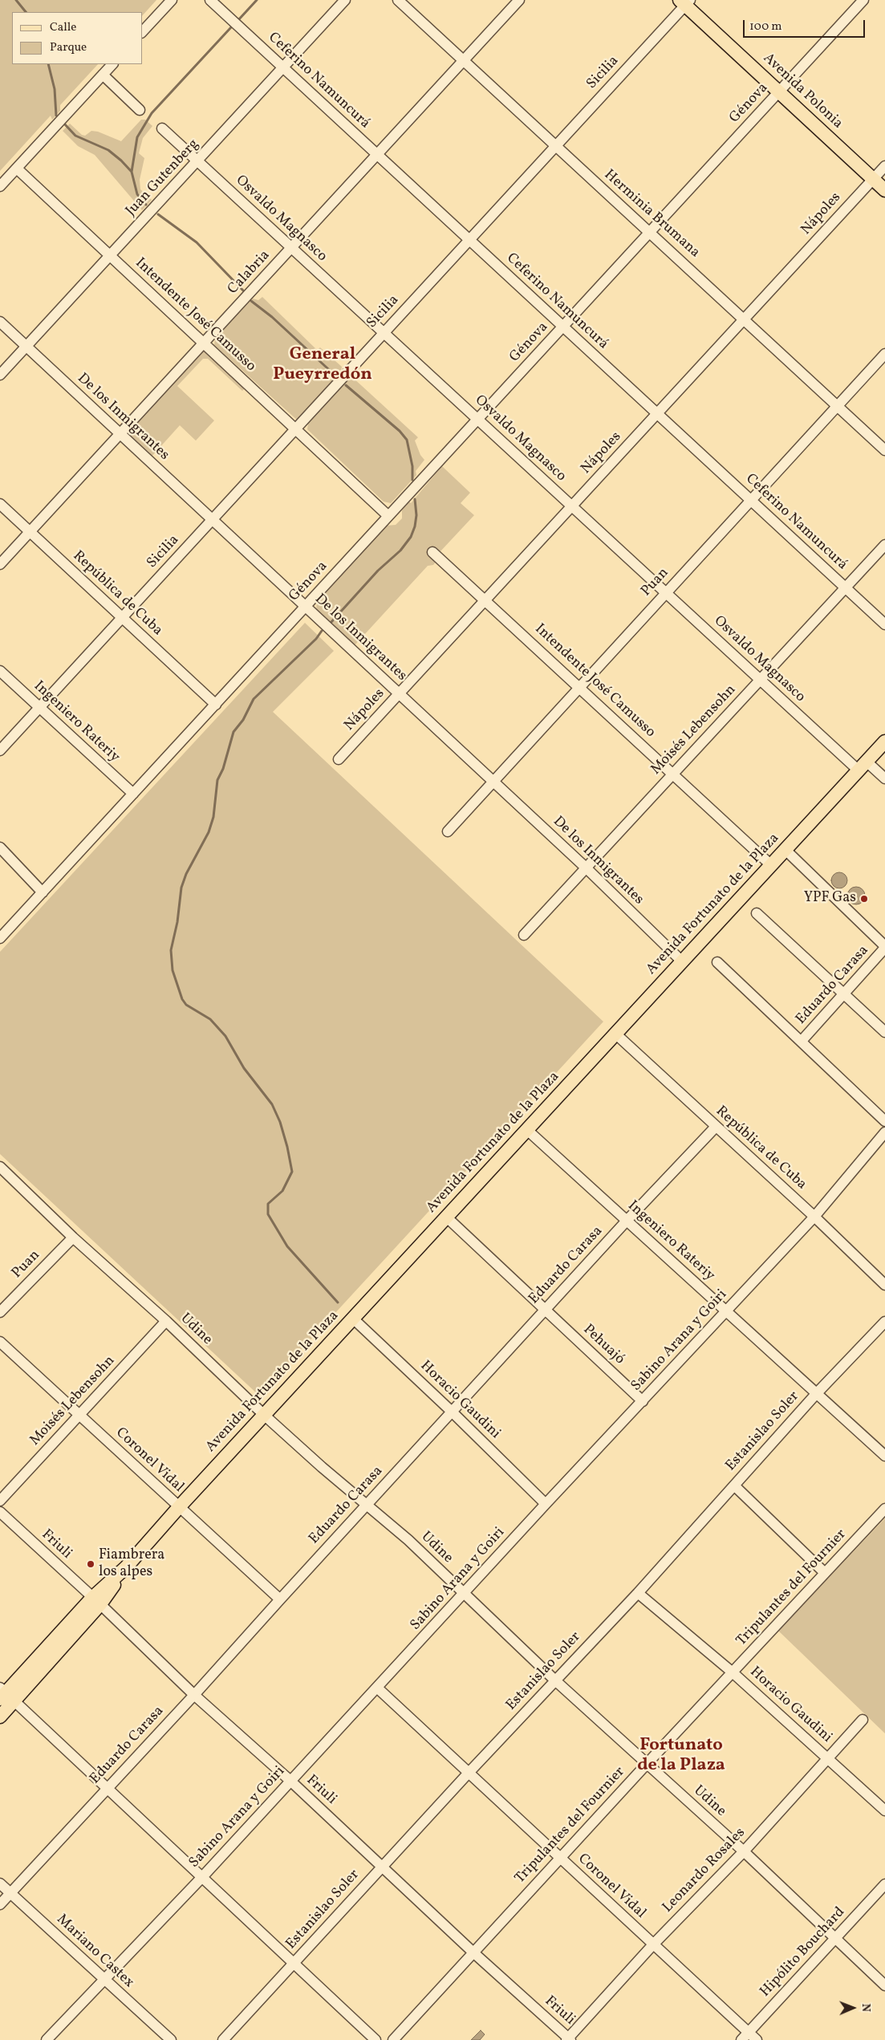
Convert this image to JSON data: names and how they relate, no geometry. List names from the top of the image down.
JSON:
{
  "streets": {
    "main road": ["Avenida Polonia", "Avenida Fortunato de la Plaza"],
    "street": [
      "Sicilia",
      "Ceferino Namuncurá",
      "Génova",
      "Juan Gutenberg",
      "Herminia Brumana",
      "Nápoles",
      "Osvaldo Magnasco",
      "Calabria",
      "Intendente José Camusso",
      "De los Inmigrantes",
      "Puan",
      "República de Cuba",
      "Ingeniero Rateriy",
      "Moisés Lebensohn",
      "Eduardo Carasa",
      "Udine",
      "Sabino Arana y Goiri",
      "Pehuajó",
      "Horacio Gaudini",
      "Estanislao Soler",
      "Coronel Vidal",
      "Friuli",
      "Tripulantes del Fournier",
      "Leonardo Rosales",
      "Mariano Castex",
      "Hipólito Bouchard"
    ]
  },
  "crossings": [
    ["Sicilia", "Ceferino Namuncurá"],
    ["Sicilia", "Avenida Polonia"],
    ["Sicilia", "Herminia Brumana"],
    ["Sicilia", "Osvaldo Magnasco"],
    ["Sicilia", "Intendente José Camusso"],
    ["Sicilia", "De los Inmigrantes"],
    ["Sicilia", "República de Cuba"],
    ["Sicilia", "Ingeniero Rateriy"],
    ["Ceferino Namuncurá", "Génova"],
    ["Ceferino Namuncurá", "Juan Gutenberg"],
    ["Ceferino Namuncurá", "Nápoles"],
    ["Ceferino Namuncurá", "Calabria"],
    ["Ceferino Namuncurá", "Puan"],
    ["Ceferino Namuncurá", "Moisés Lebensohn"],
    ["Avenida Polonia", "Génova"],
    ["Avenida Polonia", "Nápoles"],
    ["Génova", "Herminia Brumana"],
    ["Génova", "Osvaldo Magnasco"],
    ["Génova", "Intendente José Camusso"],
    ["Génova", "De los Inmigrantes"],
    ["Génova", "República de Cuba"],
    ["Génova", "Ingeniero Rateriy"],
    ["Juan Gutenberg", "Osvaldo Magnasco"],
    ["Juan Gutenberg", "Intendente José Camusso"],
    ["Juan Gutenberg", "De los Inmigrantes"],
    ["Herminia Brumana", "Nápoles"],
    ["Herminia Brumana", "Calabria"],
    ["Herminia Brumana", "Puan"],
    ["Nápoles", "Osvaldo Magnasco"],
    ["Nápoles", "Intendente José Camusso"],
    ["Nápoles", "De los Inmigrantes"],
    ["Osvaldo Magnasco", "Calabria"],
    ["Osvaldo Magnasco", "Puan"],
    ["Osvaldo Magnasco", "Moisés Lebensohn"],
    ["Osvaldo Magnasco", "Avenida Fortunato de la Plaza"],
    ["Calabria", "Intendente José Camusso"],
    ["Calabria", "De los Inmigrantes"],
    ["Calabria", "República de Cuba"],
    ["Intendente José Camusso", "Puan"],
    ["Intendente José Camusso", "Moisés Lebensohn"],
    ["Intendente José Camusso", "Avenida Fortunato de la Plaza"],
    ["De los Inmigrantes", "Puan"],
    ["De los Inmigrantes", "Moisés Lebensohn"],
    ["De los Inmigrantes", "Avenida Fortunato de la Plaza"],
    ["Puan", "Udine"],
    ["República de Cuba", "Avenida Fortunato de la Plaza"],
    ["República de Cuba", "Eduardo Carasa"],
    ["República de Cuba", "Sabino Arana y Goiri"],
    ["Ingeniero Rateriy", "Avenida Fortunato de la Plaza"],
    ["Ingeniero Rateriy", "Eduardo Carasa"],
    ["Ingeniero Rateriy", "Sabino Arana y Goiri"],
    ["Ingeniero Rateriy", "Estanislao Soler"],
    ["Moisés Lebensohn", "Udine"],
    ["Moisés Lebensohn", "Coronel Vidal"],
    ["Avenida Fortunato de la Plaza", "Udine"],
    ["Avenida Fortunato de la Plaza", "Pehuajó"],
    ["Avenida Fortunato de la Plaza", "Horacio Gaudini"],
    ["Avenida Fortunato de la Plaza", "Coronel Vidal"],
    ["Avenida Fortunato de la Plaza", "Friuli"],
    ["Eduardo Carasa", "Udine"],
    ["Eduardo Carasa", "Pehuajó"],
    ["Eduardo Carasa", "Horacio Gaudini"],
    ["Eduardo Carasa", "Coronel Vidal"],
    ["Eduardo Carasa", "Friuli"],
    ["Eduardo Carasa", "Mariano Castex"],
    ["Udine", "Sabino Arana y Goiri"],
    ["Udine", "Estanislao Soler"],
    ["Udine", "Tripulantes del Fournier"],
    ["Udine", "Leonardo Rosales"],
    ["Udine", "Hipólito Bouchard"],
    ["Sabino Arana y Goiri", "Pehuajó"],
    ["Sabino Arana y Goiri", "Horacio Gaudini"],
    ["Sabino Arana y Goiri", "Coronel Vidal"],
    ["Sabino Arana y Goiri", "Friuli"],
    ["Sabino Arana y Goiri", "Mariano Castex"],
    ["Horacio Gaudini", "Estanislao Soler"],
    ["Horacio Gaudini", "Tripulantes del Fournier"],
    ["Horacio Gaudini", "Leonardo Rosales"],
    ["Estanislao Soler", "Coronel Vidal"],
    ["Estanislao Soler", "Friuli"],
    ["Coronel Vidal", "Tripulantes del Fournier"],
    ["Coronel Vidal", "Leonardo Rosales"],
    ["Coronel Vidal", "Hipólito Bouchard"],
    ["Friuli", "Tripulantes del Fournier"],
    ["Friuli", "Leonardo Rosales"]
  ],
  "districts": ["General Pueyrredón", "Fortunato de la Plaza"],
  "places": ["YPF Gas", "Fiambrera los alpes"],
  "legend": ["Calle", "Parque"],
  "scale_bar": "100 m",
  "north": "right"
}
